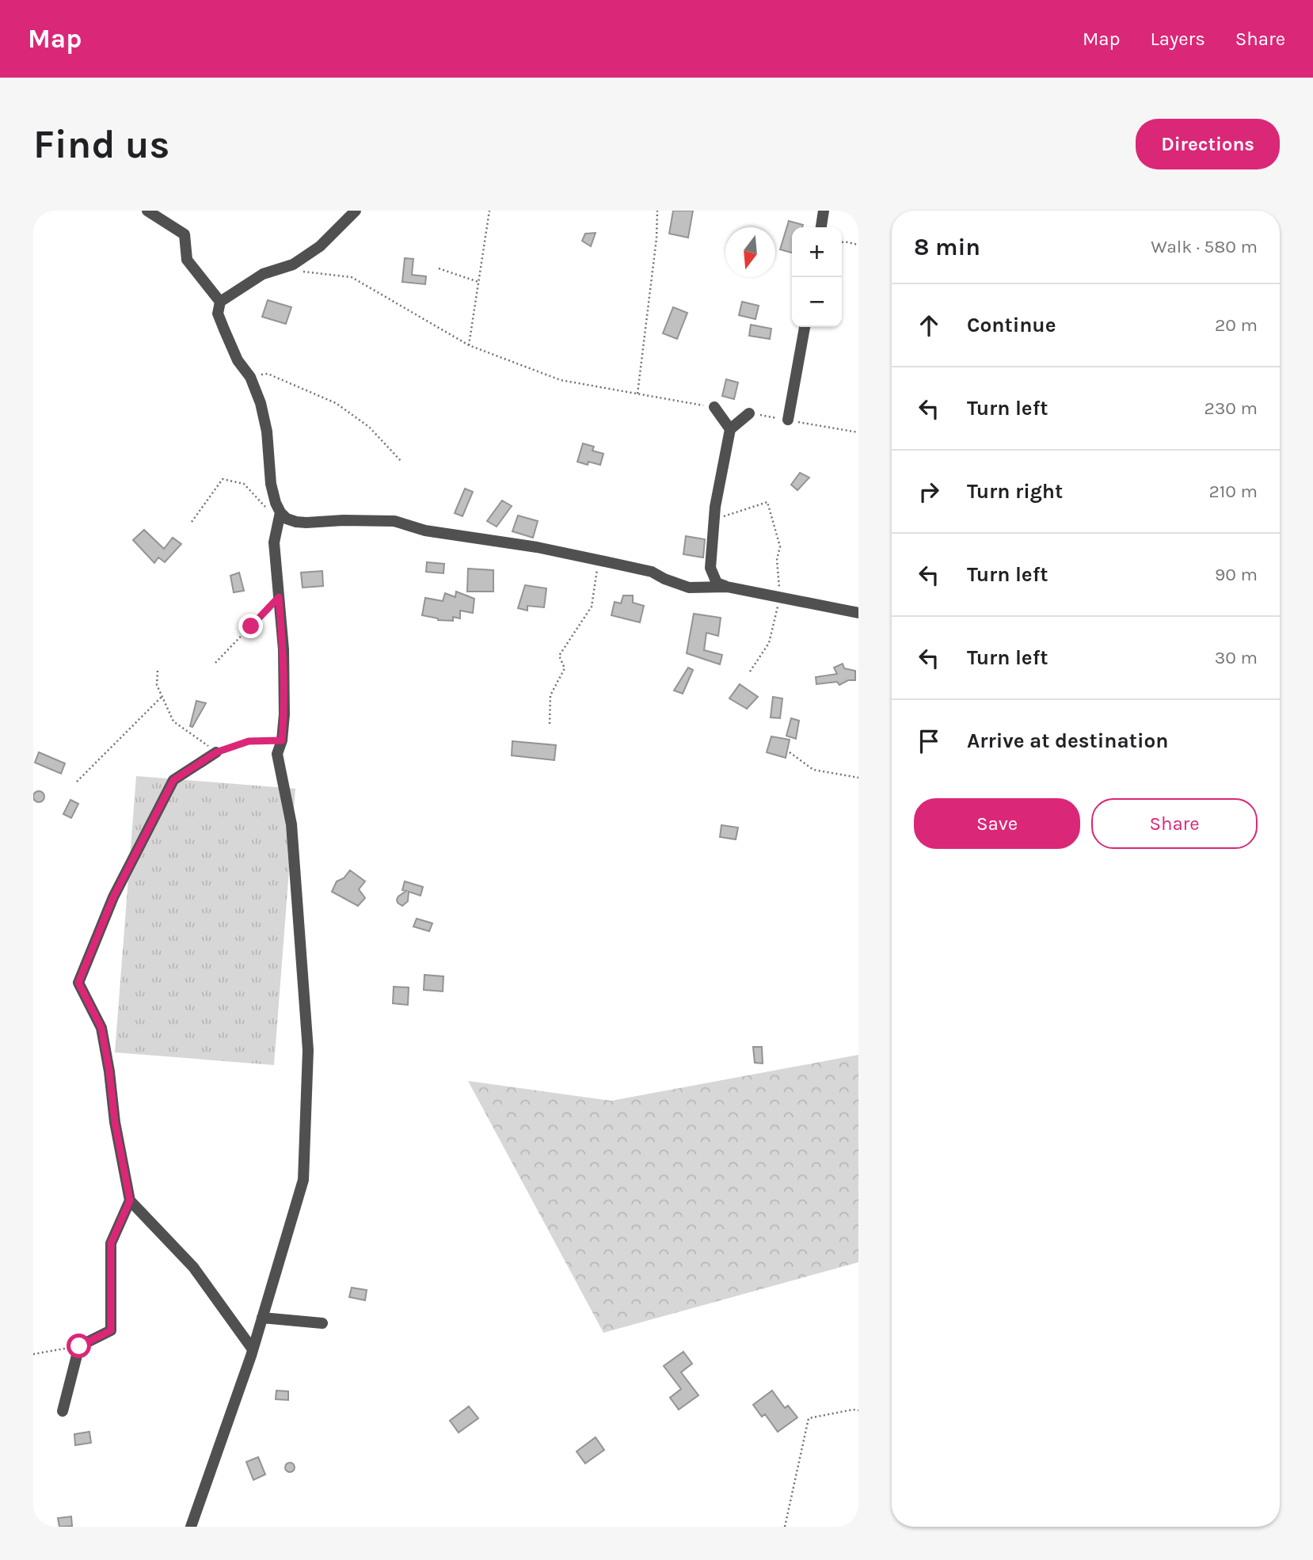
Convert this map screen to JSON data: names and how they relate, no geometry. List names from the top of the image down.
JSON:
{
  "north": "bottom",
  "page": {
    "header": "Map",
    "nav": ["Map", "Layers", "Share"],
    "buttons": [
      "Directions",
      ["Save", "Share"]
    ],
    "title": "Find us",
    "heading": ["8 min", "Walk · 580 m"],
    "map_buttons": ["+", "−"],
    "list": [
      ["Continue", "20 m"],
      ["Turn left", "230 m"],
      ["Turn right", "210 m"],
      ["Turn left", "90 m"],
      ["Turn left", "30 m"],
      "Arrive at destination"
    ]
  }
}
